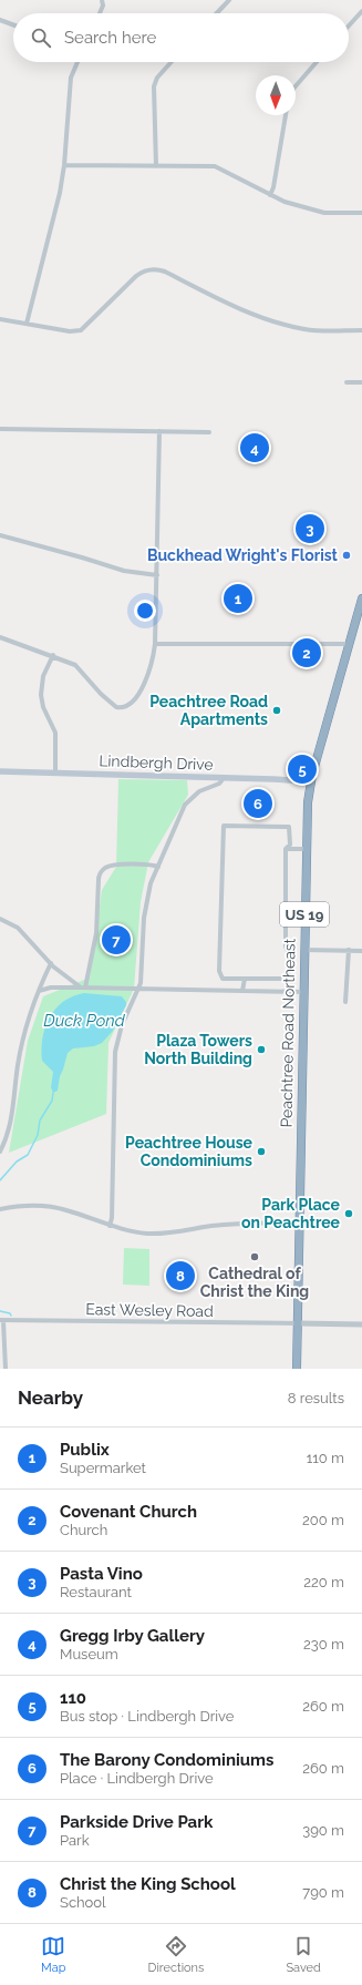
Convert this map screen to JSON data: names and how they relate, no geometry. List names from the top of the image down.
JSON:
{
  "streets": {
    "highway": ["US 19", "Peachtree Road Northeast"],
    "main road": ["Lindbergh Drive"],
    "street": ["East Wesley Road"]
  },
  "crossings": [
    ["Lindbergh Drive", "Peachtree Road Northeast"],
    ["Peachtree Road Northeast", "East Wesley Road"]
  ],
  "water": ["Duck Pond"],
  "places": [
    "Buckhead Wright's Florist",
    "Peachtree Road Apartments",
    "Plaza Towers North Building",
    "Peachtree House Condominiums",
    "Park Place on Peachtree",
    "Cathedral of Christ the King"
  ],
  "north": "bottom",
  "page": {
    "search": "Search here",
    "pins": [
      "4",
      "3",
      "1",
      "2",
      "5",
      "6",
      "7",
      "8"
    ],
    "heading": ["Nearby", "8 results"],
    "list": [
      {
        "mark": "1",
        "name": "Publix",
        "note": "Supermarket",
        "value": "110 m"
      },
      {
        "mark": "2",
        "name": "Covenant Church",
        "note": "Church",
        "value": "200 m"
      },
      {
        "mark": "3",
        "name": "Pasta Vino",
        "note": "Restaurant",
        "value": "220 m"
      },
      {
        "mark": "4",
        "name": "Gregg Irby Gallery",
        "note": "Museum",
        "value": "230 m"
      },
      {
        "mark": "5",
        "name": "110",
        "note": "Bus stop · Lindbergh Drive",
        "value": "260 m"
      },
      {
        "mark": "6",
        "name": "The Barony Condominiums",
        "note": "Place · Lindbergh Drive",
        "value": "260 m"
      },
      {
        "mark": "7",
        "name": "Parkside Drive Park",
        "note": "Park",
        "value": "390 m"
      },
      {
        "mark": "8",
        "name": "Christ the King School",
        "note": "School",
        "value": "790 m"
      }
    ],
    "nav": ["Map", "Directions", "Saved"]
  }
}
